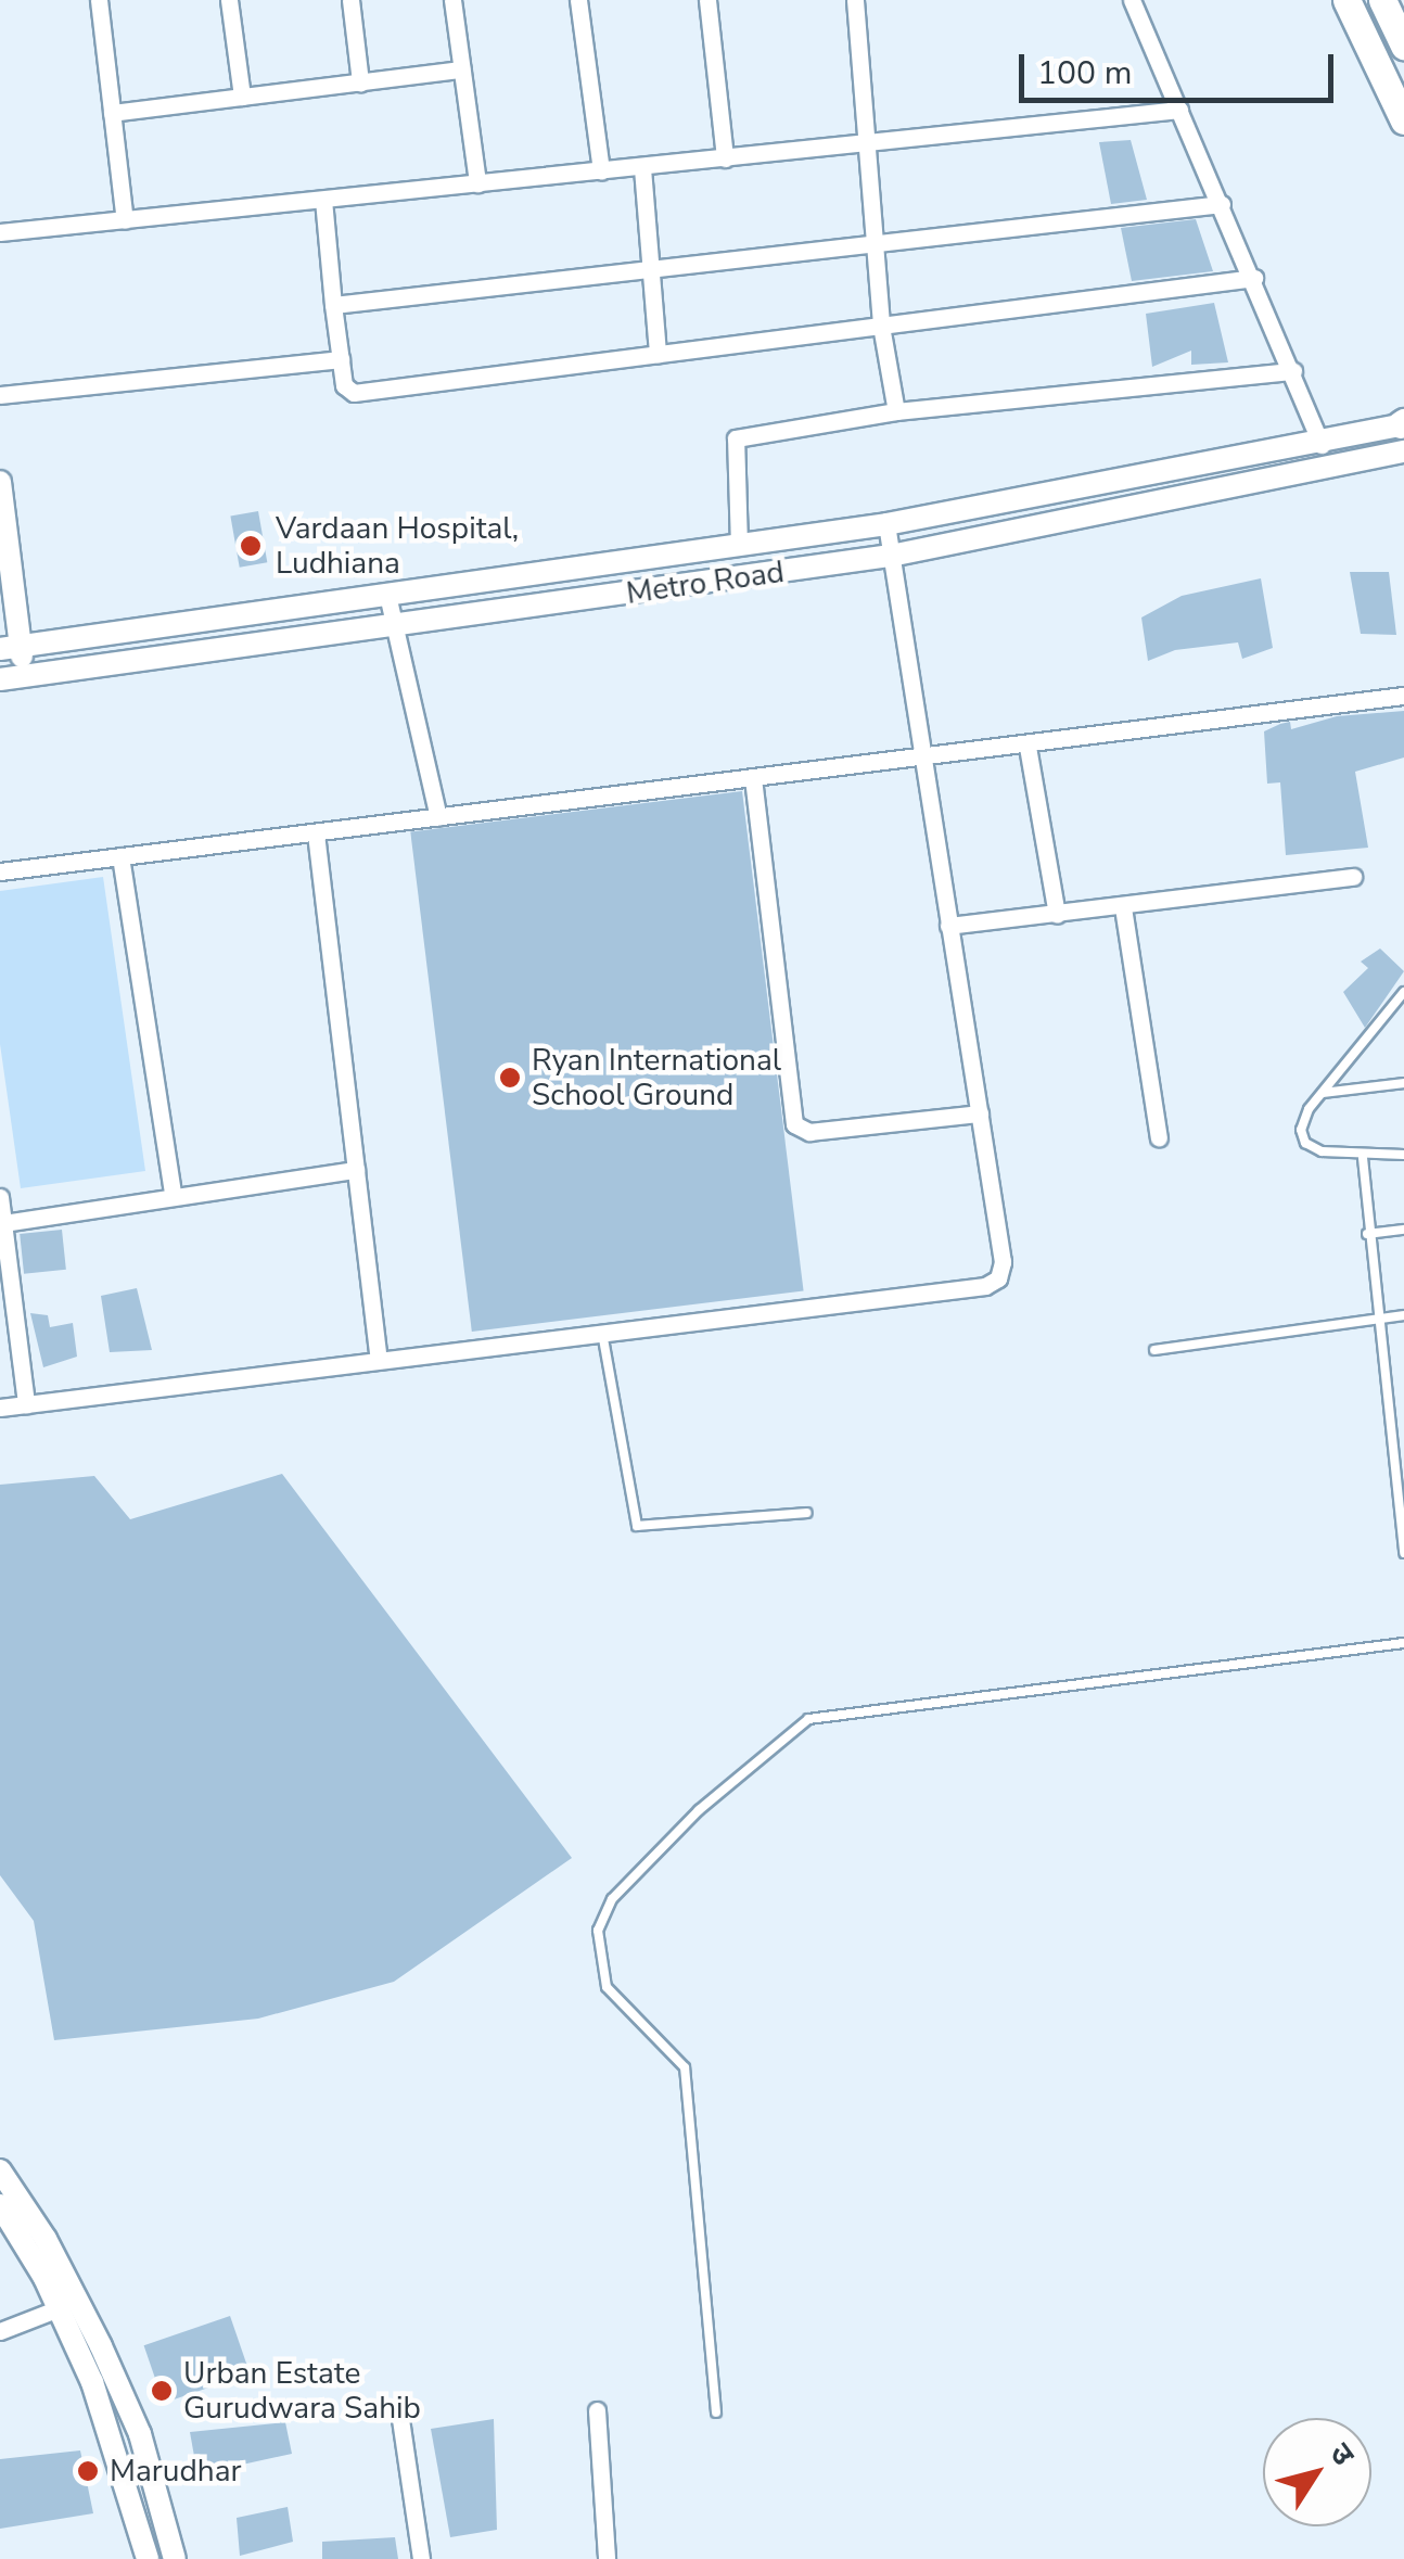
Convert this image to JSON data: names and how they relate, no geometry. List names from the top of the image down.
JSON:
{
  "streets": {
    "street": ["Metro Road"]
  },
  "places": [
    "Vardaan Hospital, Ludhiana",
    "Ryan International School Ground",
    "Urban Estate Gurudwara Sahib",
    "Marudhar"
  ],
  "scale_bar": "100 m",
  "north": "top right"
}
